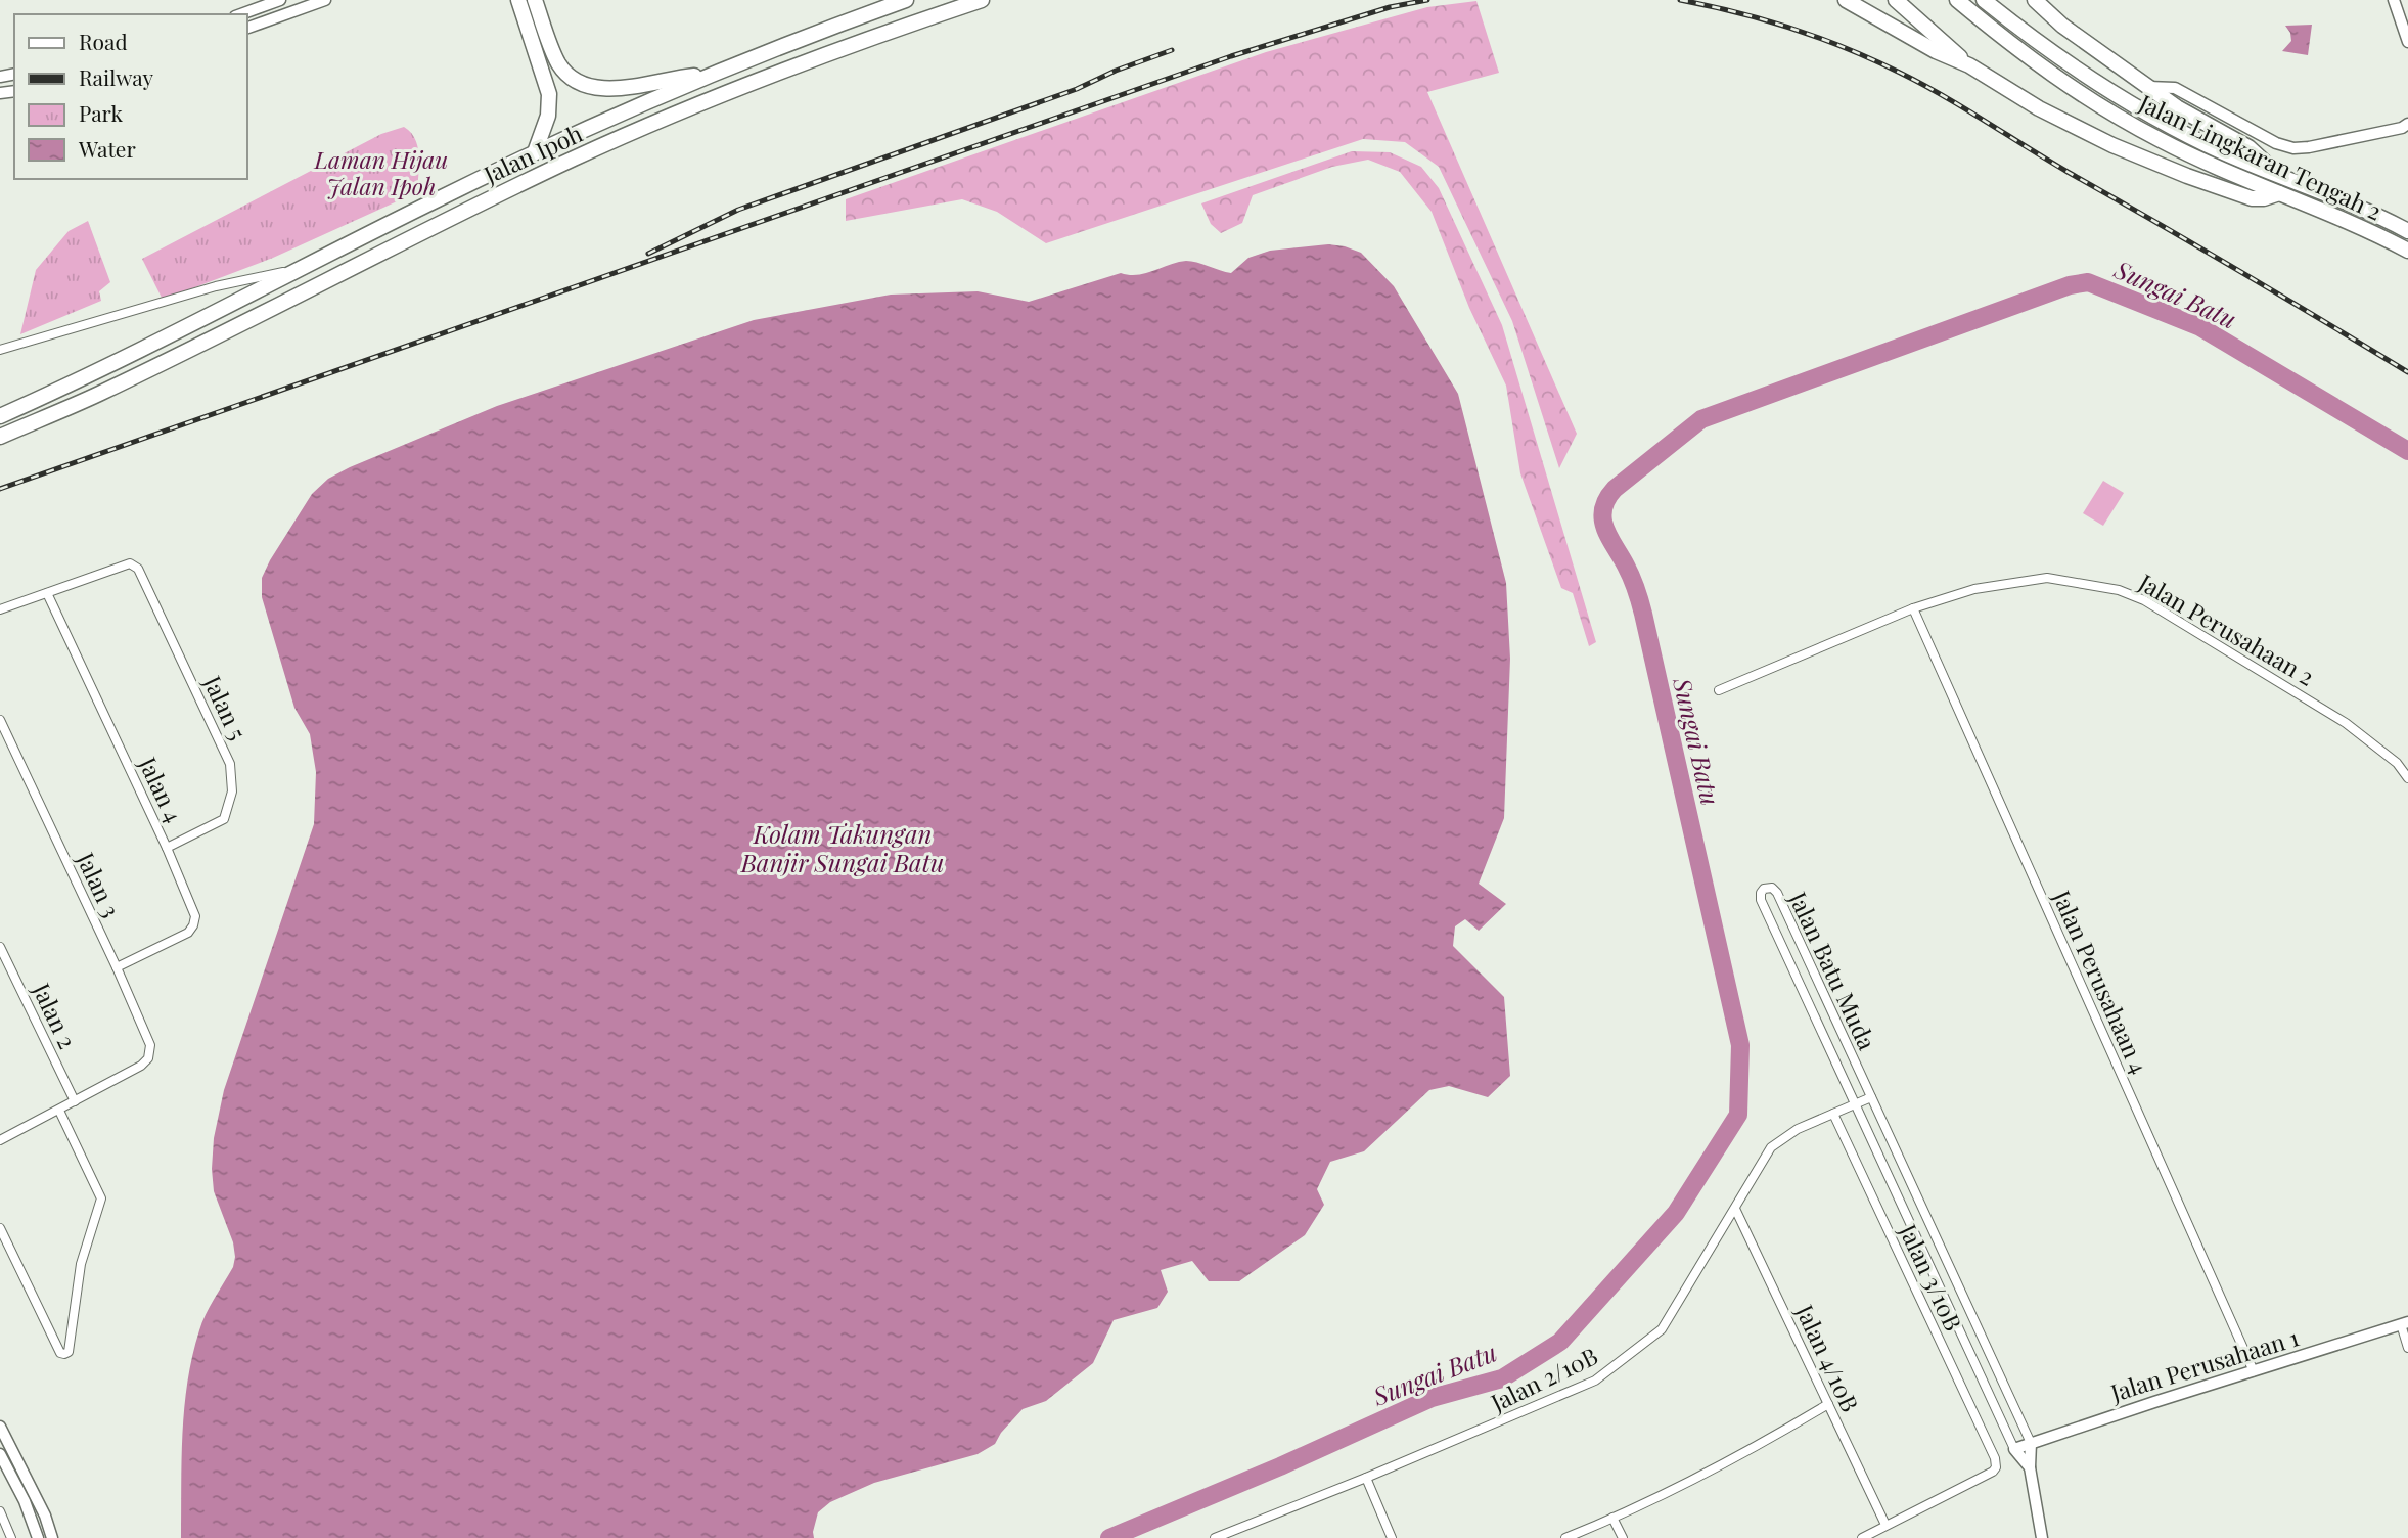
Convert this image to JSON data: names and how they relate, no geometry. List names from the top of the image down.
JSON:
{
  "streets": {
    "highway": ["Jalan Ipoh", "Jalan Lingkaran Tengah 2"],
    "street": [
      "Jalan Perusahaan 2",
      "Jalan 5",
      "Jalan 4",
      "Jalan 3",
      "Jalan Batu Muda",
      "Jalan Perusahaan 4",
      "Jalan 2",
      "Jalan 3/10B",
      "Jalan 4/10B",
      "Jalan Perusahaan 1",
      "Jalan 2/10B"
    ]
  },
  "crossings": [
    ["Jalan Perusahaan 2", "Jalan Perusahaan 4"],
    ["Jalan 5", "Jalan 4"],
    ["Jalan 4", "Jalan 3"],
    ["Jalan 3", "Jalan 2"],
    ["Jalan Batu Muda", "Jalan Perusahaan 1"],
    ["Jalan Batu Muda", "Jalan 2/10B"],
    ["Jalan Perusahaan 4", "Jalan Perusahaan 1"],
    ["Jalan 3/10B", "Jalan 4/10B"],
    ["Jalan 3/10B", "Jalan 2/10B"],
    ["Jalan 4/10B", "Jalan 2/10B"]
  ],
  "water": ["Sungai Batu", "Kolam Takungan Banjir Sungai Batu"],
  "parks": ["Laman Hijau Jalan Ipoh"],
  "legend": [
    "Road",
    "Railway",
    "Park",
    "Water"
  ]
}
